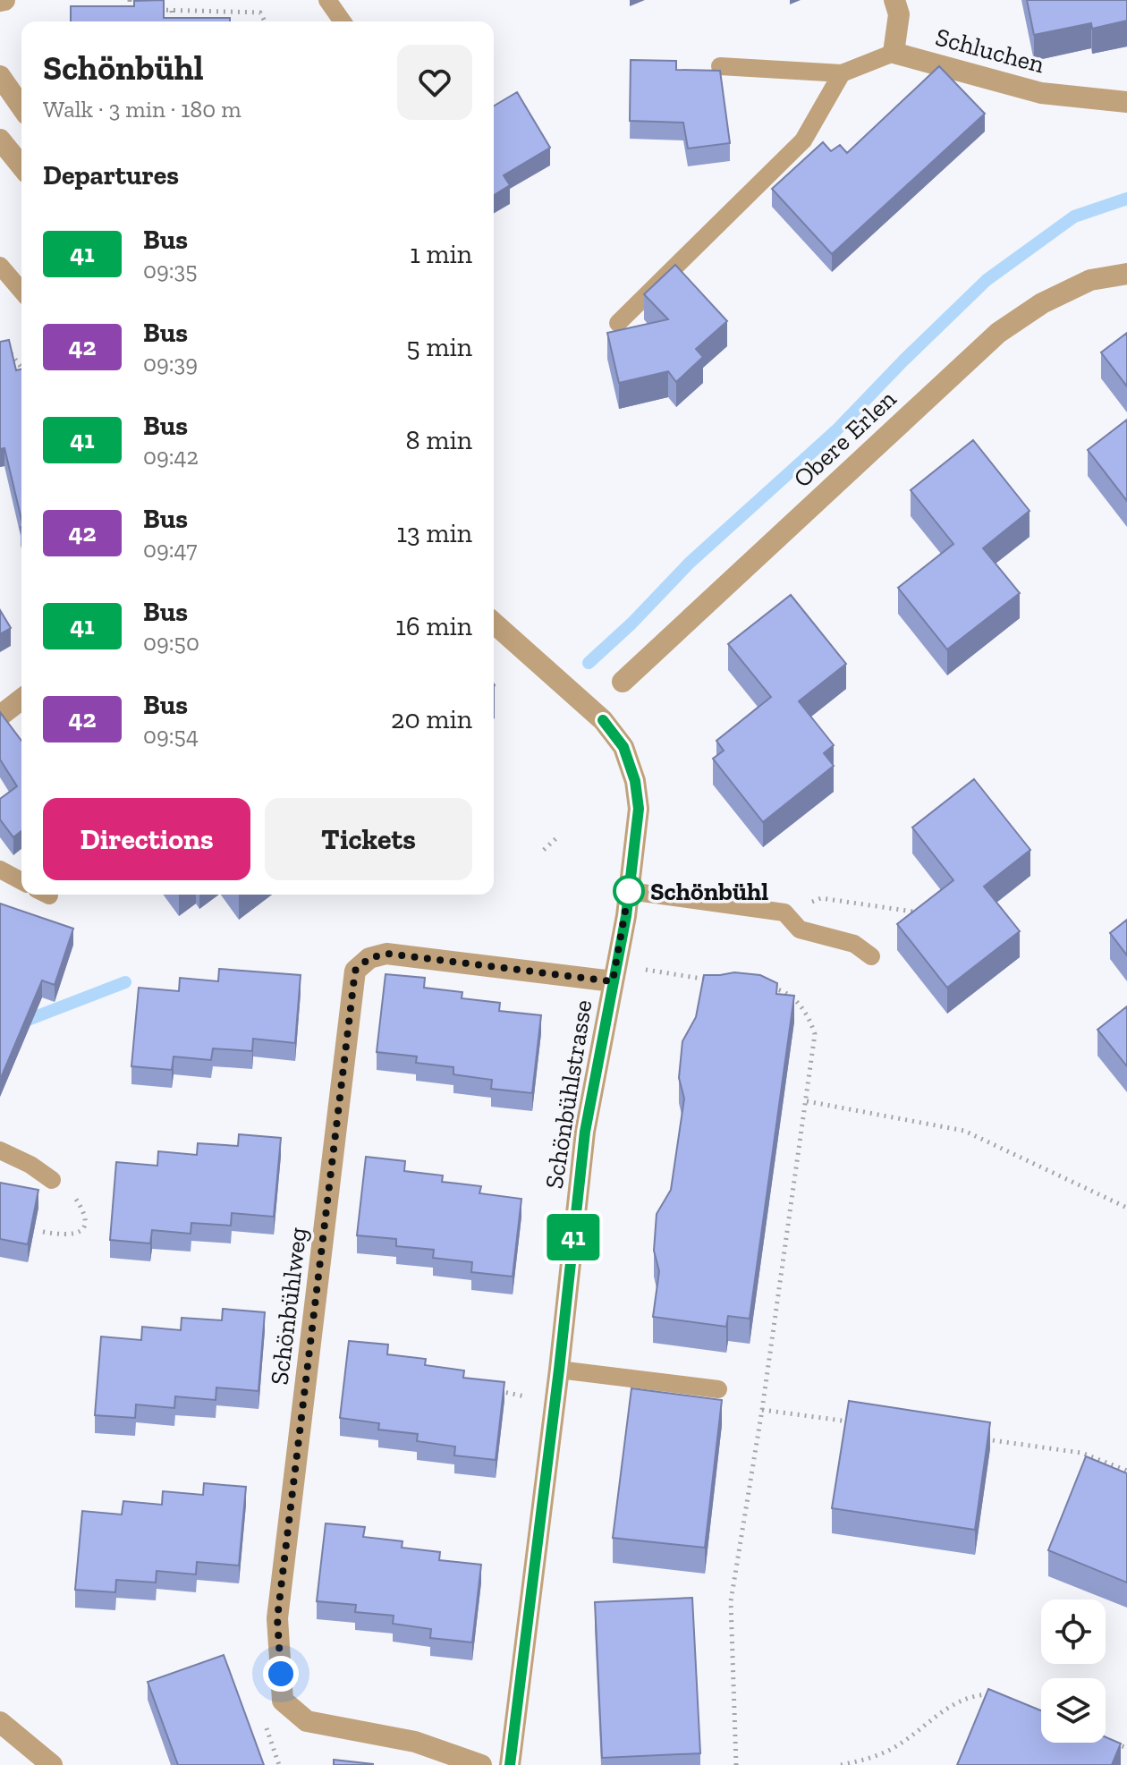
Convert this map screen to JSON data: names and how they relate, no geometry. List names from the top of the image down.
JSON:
{
  "streets": {
    "street": [
      "Schluchen",
      "Obere Erlen",
      "Schönbühlstrasse",
      "Schönbühlweg"
    ]
  },
  "crossings": [
    ["Schönbühlstrasse", "Schönbühlweg"]
  ],
  "places": ["Schönbühl"],
  "lines": ["bus line 41"],
  "page": {
    "on_map": "41",
    "heading": [
      ["Schönbühl", "Walk · 3 min · 180 m"],
      "Departures"
    ],
    "list": [
      {
        "mark": "41",
        "name": "Bus",
        "note": "09:35",
        "value": "1 min"
      },
      {
        "mark": "42",
        "name": "Bus",
        "note": "09:39",
        "value": "5 min"
      },
      {
        "mark": "41",
        "name": "Bus",
        "note": "09:42",
        "value": "8 min"
      },
      {
        "mark": "42",
        "name": "Bus",
        "note": "09:47",
        "value": "13 min"
      },
      {
        "mark": "41",
        "name": "Bus",
        "note": "09:50",
        "value": "16 min"
      },
      {
        "mark": "42",
        "name": "Bus",
        "note": "09:54",
        "value": "20 min"
      }
    ],
    "buttons": ["Directions", "Tickets"]
  }
}
